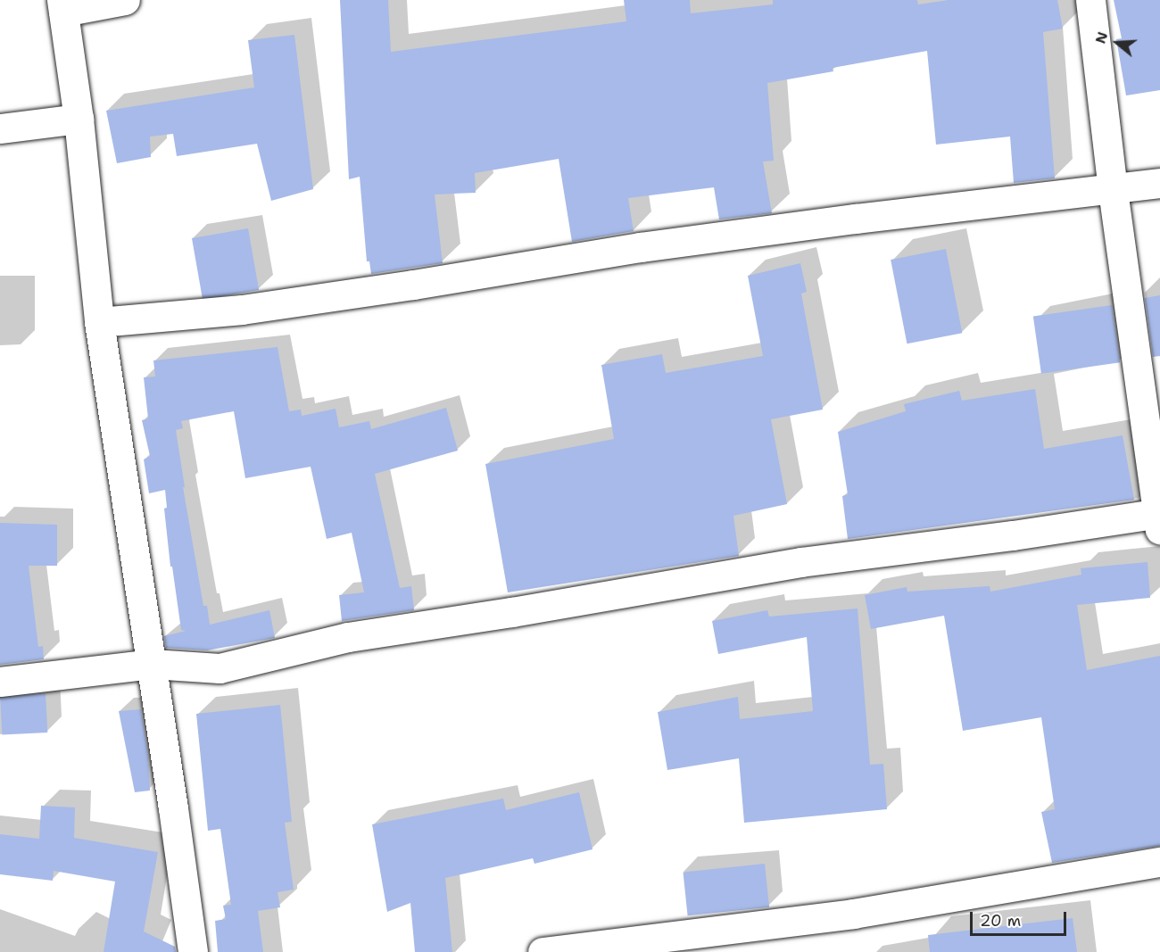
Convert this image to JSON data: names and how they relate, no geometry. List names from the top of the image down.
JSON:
{
  "scale_bar": "20 m",
  "north": "left"
}
